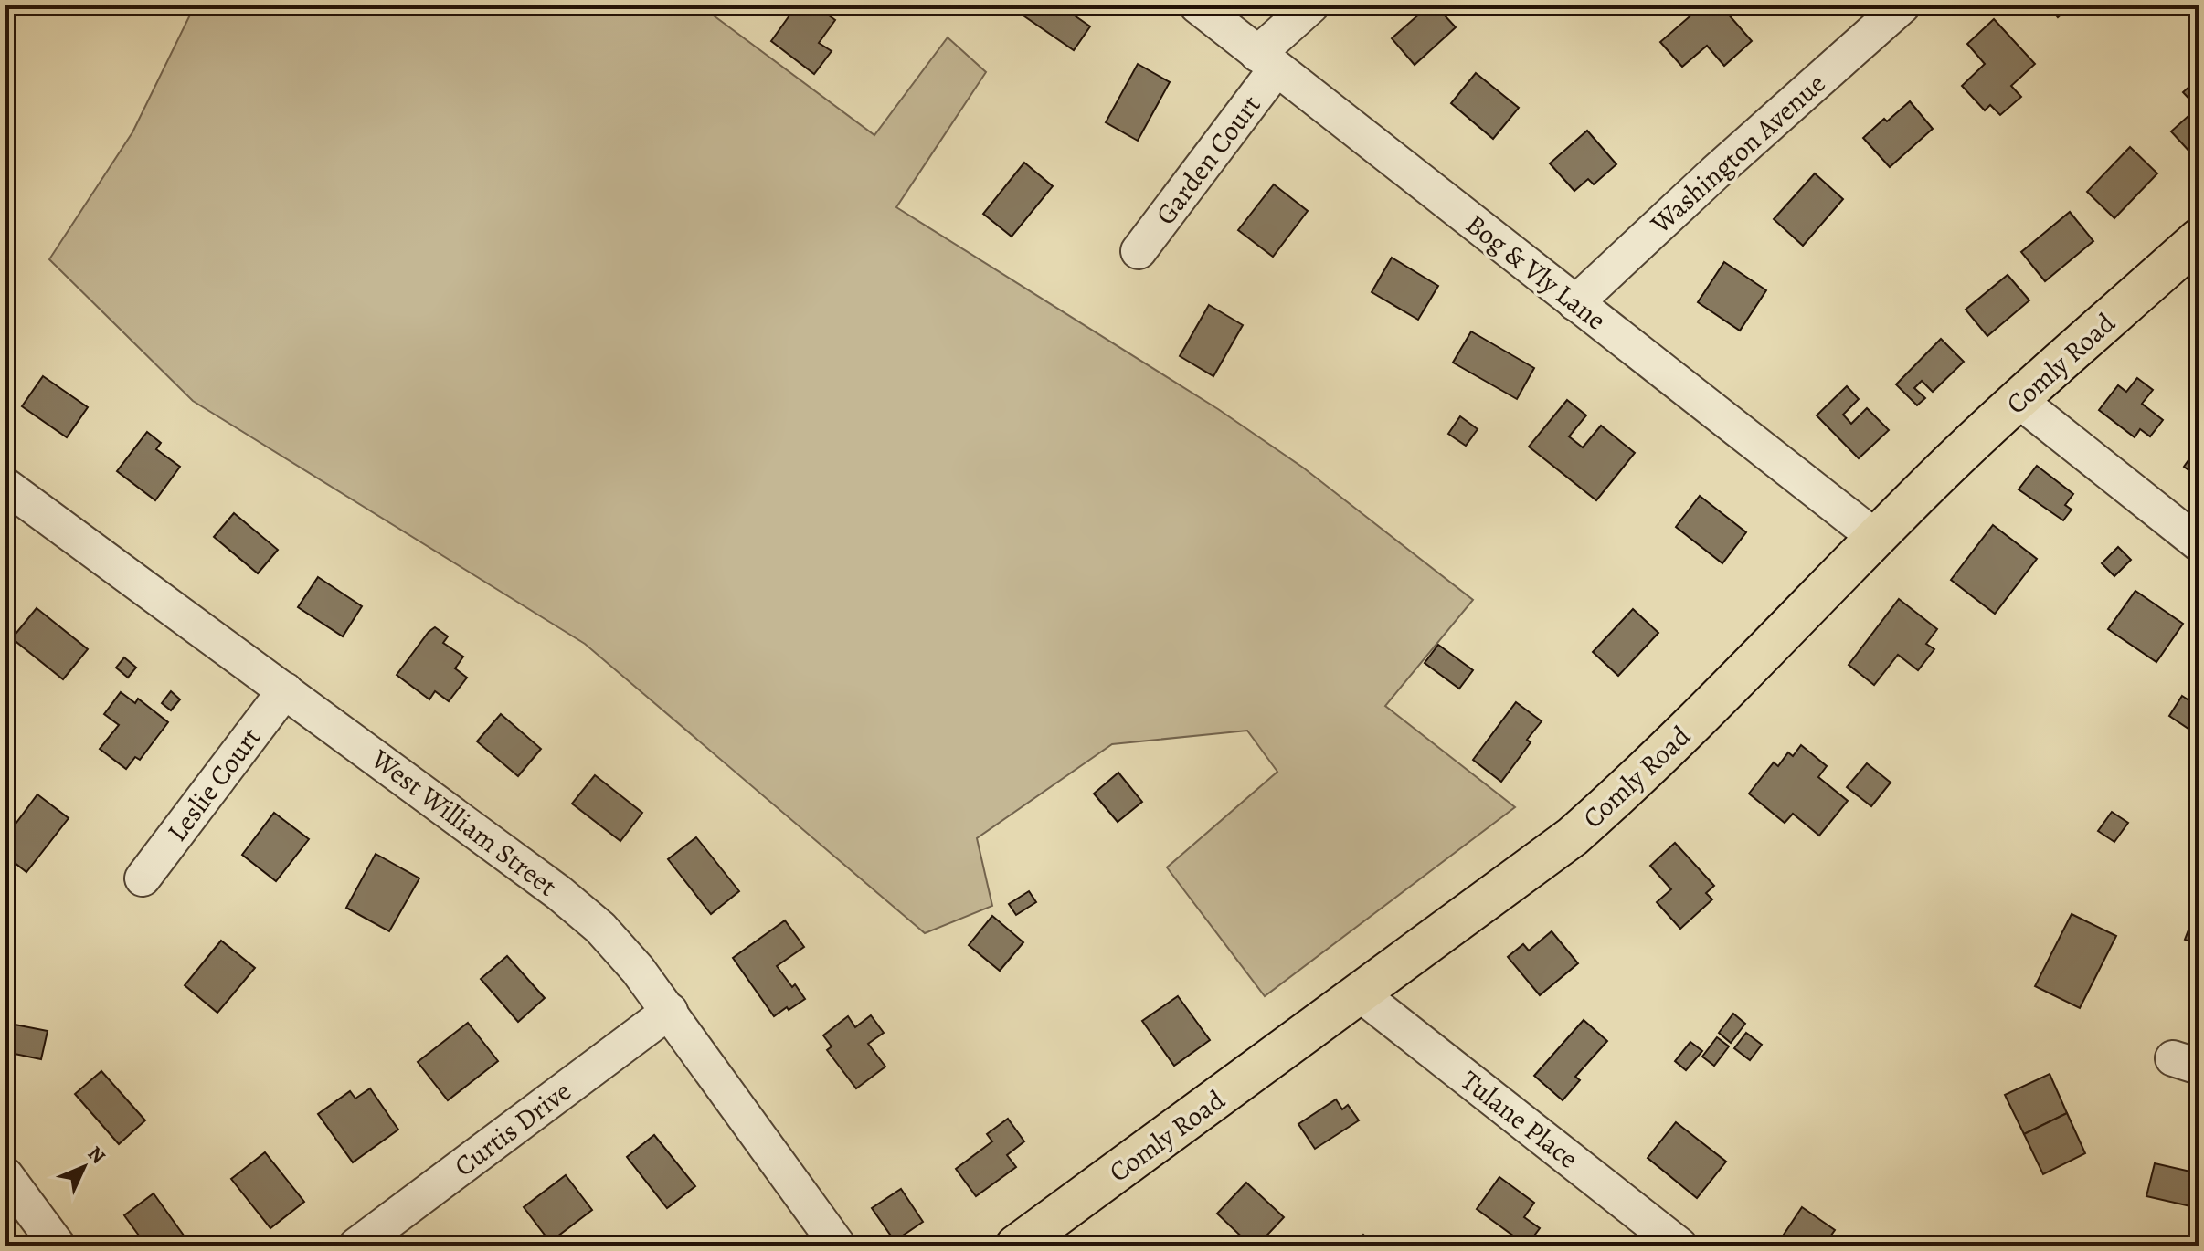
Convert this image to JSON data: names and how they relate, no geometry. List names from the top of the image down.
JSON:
{
  "streets": {
    "main road": ["Comly Road"],
    "street": [
      "Washington Avenue",
      "Garden Court",
      "Bog & Vly Lane",
      "Leslie Court",
      "West William Street",
      "Tulane Place",
      "Curtis Drive"
    ]
  },
  "crossings": [
    ["Washington Avenue", "Bog & Vly Lane"],
    ["Garden Court", "Bog & Vly Lane"],
    ["Bog & Vly Lane", "Comly Road"],
    ["Comly Road", "Tulane Place"],
    ["Leslie Court", "West William Street"],
    ["West William Street", "Curtis Drive"]
  ],
  "north": "top right"
}
